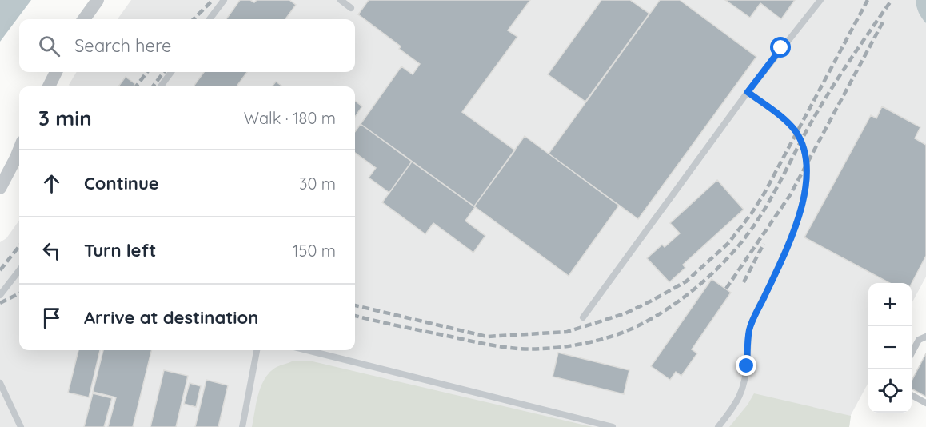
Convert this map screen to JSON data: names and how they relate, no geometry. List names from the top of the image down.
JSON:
{
  "page": {
    "search": "Search here",
    "heading": ["3 min", "Walk · 180 m"],
    "list": [
      ["Continue", "30 m"],
      ["Turn left", "150 m"],
      "Arrive at destination"
    ],
    "map_buttons": ["+", "−"]
  }
}
